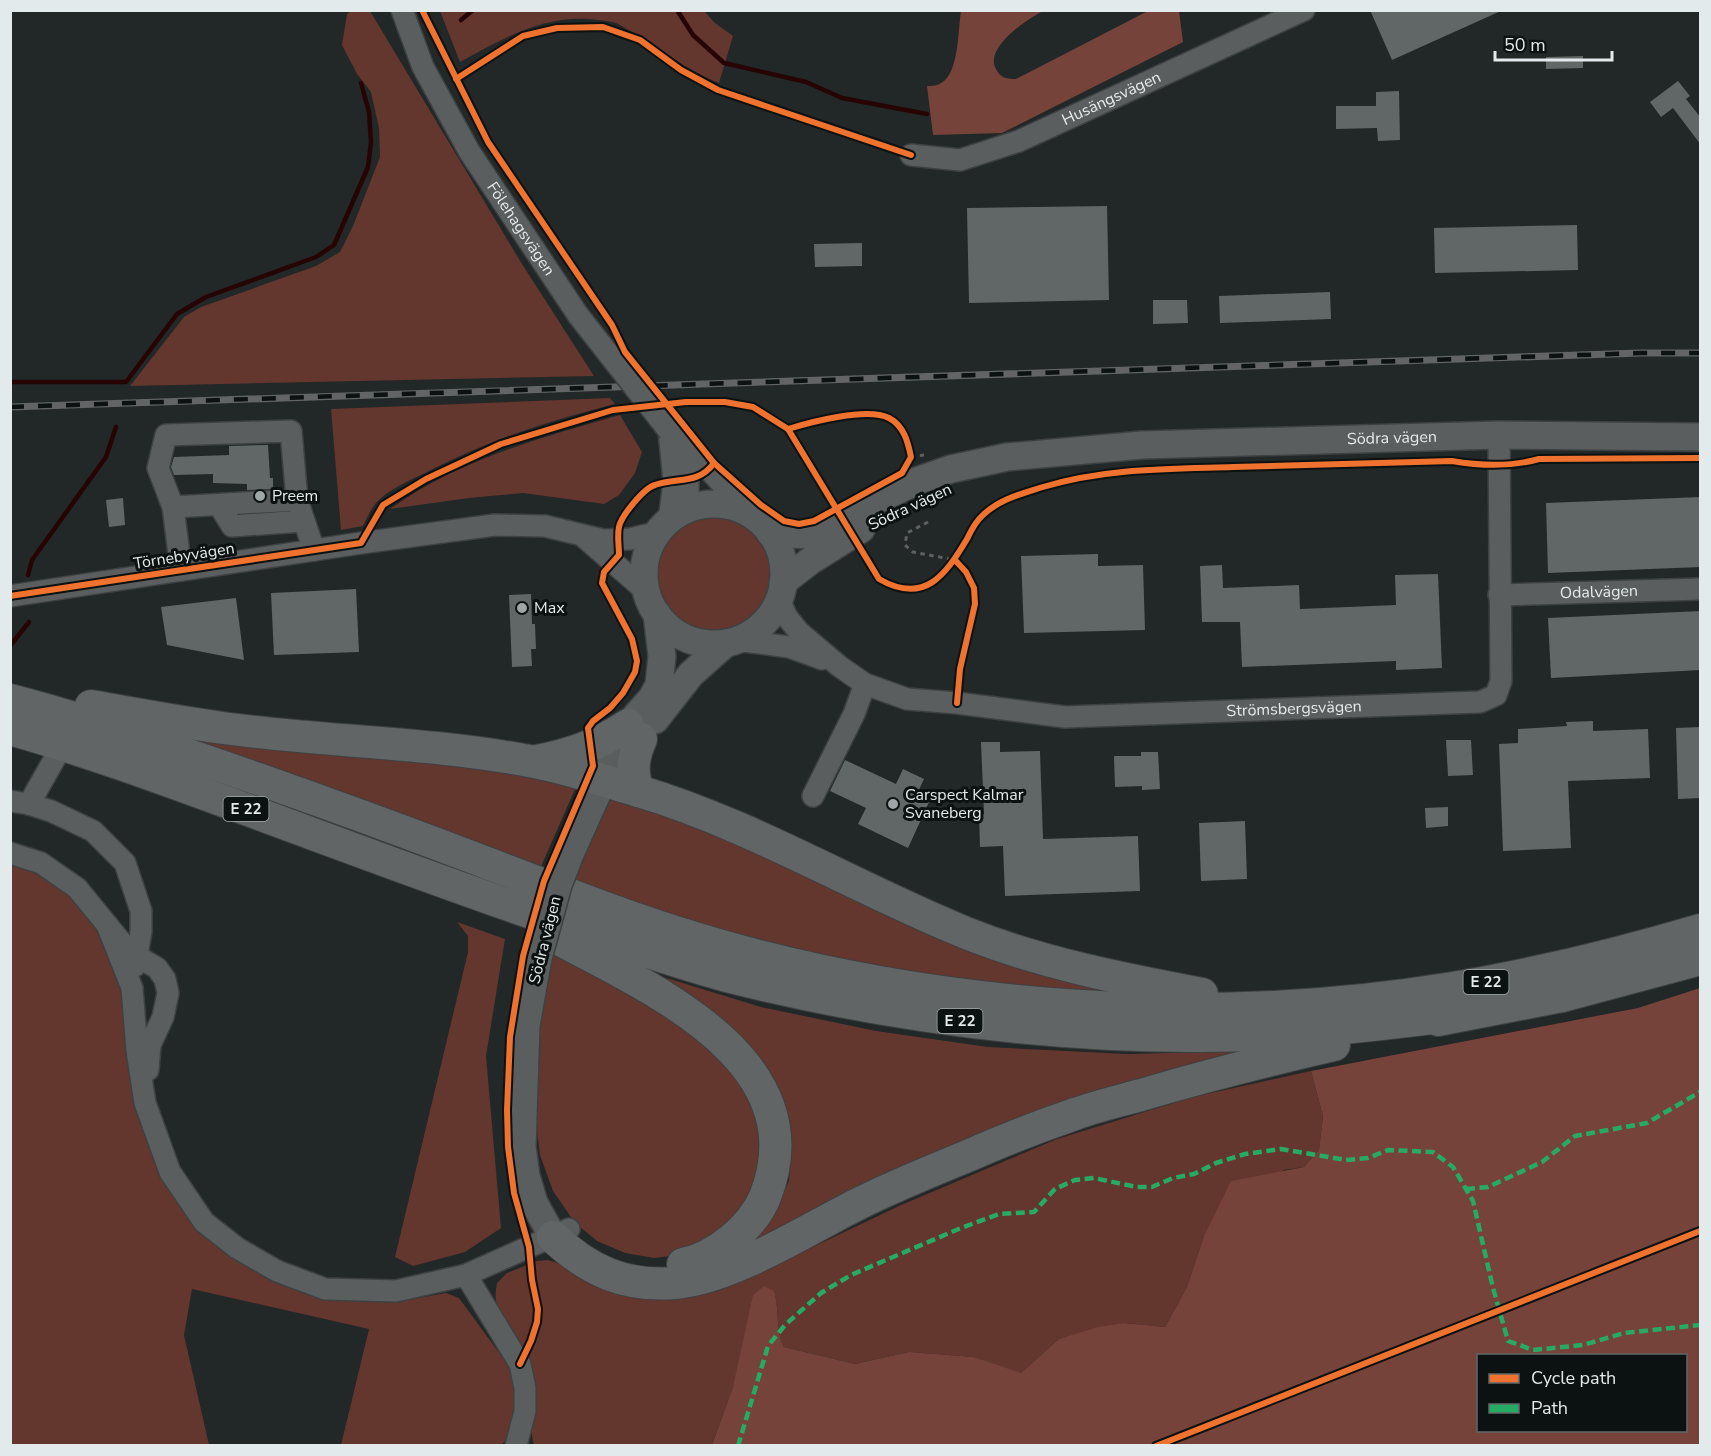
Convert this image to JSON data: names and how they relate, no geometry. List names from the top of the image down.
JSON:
{
  "streets": {
    "highway": ["E 22"],
    "main road": ["Södra vägen"],
    "street": [
      "Husängsvägen",
      "Fölehagsvägen",
      "Törnebyvägen",
      "Odalvägen",
      "Strömsbergsvägen"
    ]
  },
  "crossings": [
    ["Fölehagsvägen", "Södra vägen"],
    ["Fölehagsvägen", "Törnebyvägen"],
    ["Fölehagsvägen", "Strömsbergsvägen"],
    ["Södra vägen", "Törnebyvägen"],
    ["Södra vägen", "Strömsbergsvägen"],
    ["Törnebyvägen", "Strömsbergsvägen"],
    ["Odalvägen", "Strömsbergsvägen"]
  ],
  "places": ["Preem", "Max", "Carspect Kalmar Svaneberg"],
  "legend": ["Cycle path", "Path"],
  "scale_bar": "50 m"
}
